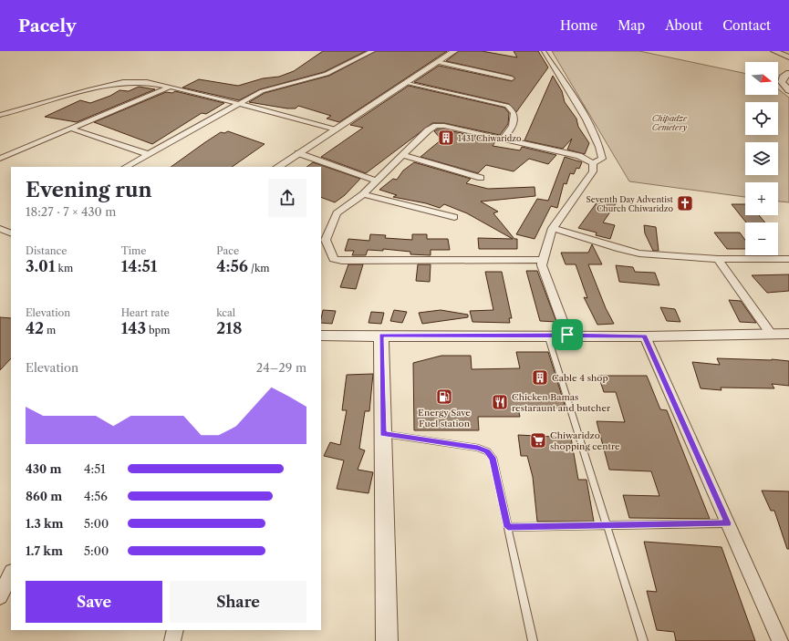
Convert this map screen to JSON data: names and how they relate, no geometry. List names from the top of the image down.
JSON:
{
  "parks": ["Chipadze Cemetery"],
  "places": {
    "building": ["1431 Chiwaridzo", "Cable 4 shop"],
    "church": ["Seventh Day Adventist Church Chiwaridzo"],
    "fuel station": ["Energy Save Fuel station"],
    "restaurant": ["Chicken Bamas restaraunt and butcher"],
    "supermarket": ["Chiwaridzo shopping centre"]
  },
  "north": "right",
  "page": {
    "header": "Pacely",
    "nav": [
      "Home",
      "Map",
      "About",
      "Contact"
    ],
    "map_buttons": ["+", "−"],
    "heading": ["Evening run", "18:27 · 7 × 430 m"],
    "stats": [
      ["Distance", "3.01 km"],
      ["Time", "14:51"],
      ["Pace", "4:56 /km"],
      ["Elevation", "42 m"],
      ["Heart rate", "143 bpm"],
      ["kcal", "218"]
    ],
    "chart": ["Elevation", "24–29 m"],
    "list": [
      {
        "name": "430 m",
        "note": "4:51"
      },
      {
        "name": "860 m",
        "note": "4:56"
      },
      {
        "name": "1.3 km",
        "note": "5:00"
      },
      {
        "name": "1.7 km",
        "note": "5:00"
      }
    ],
    "buttons": ["Save", "Share"]
  }
}
